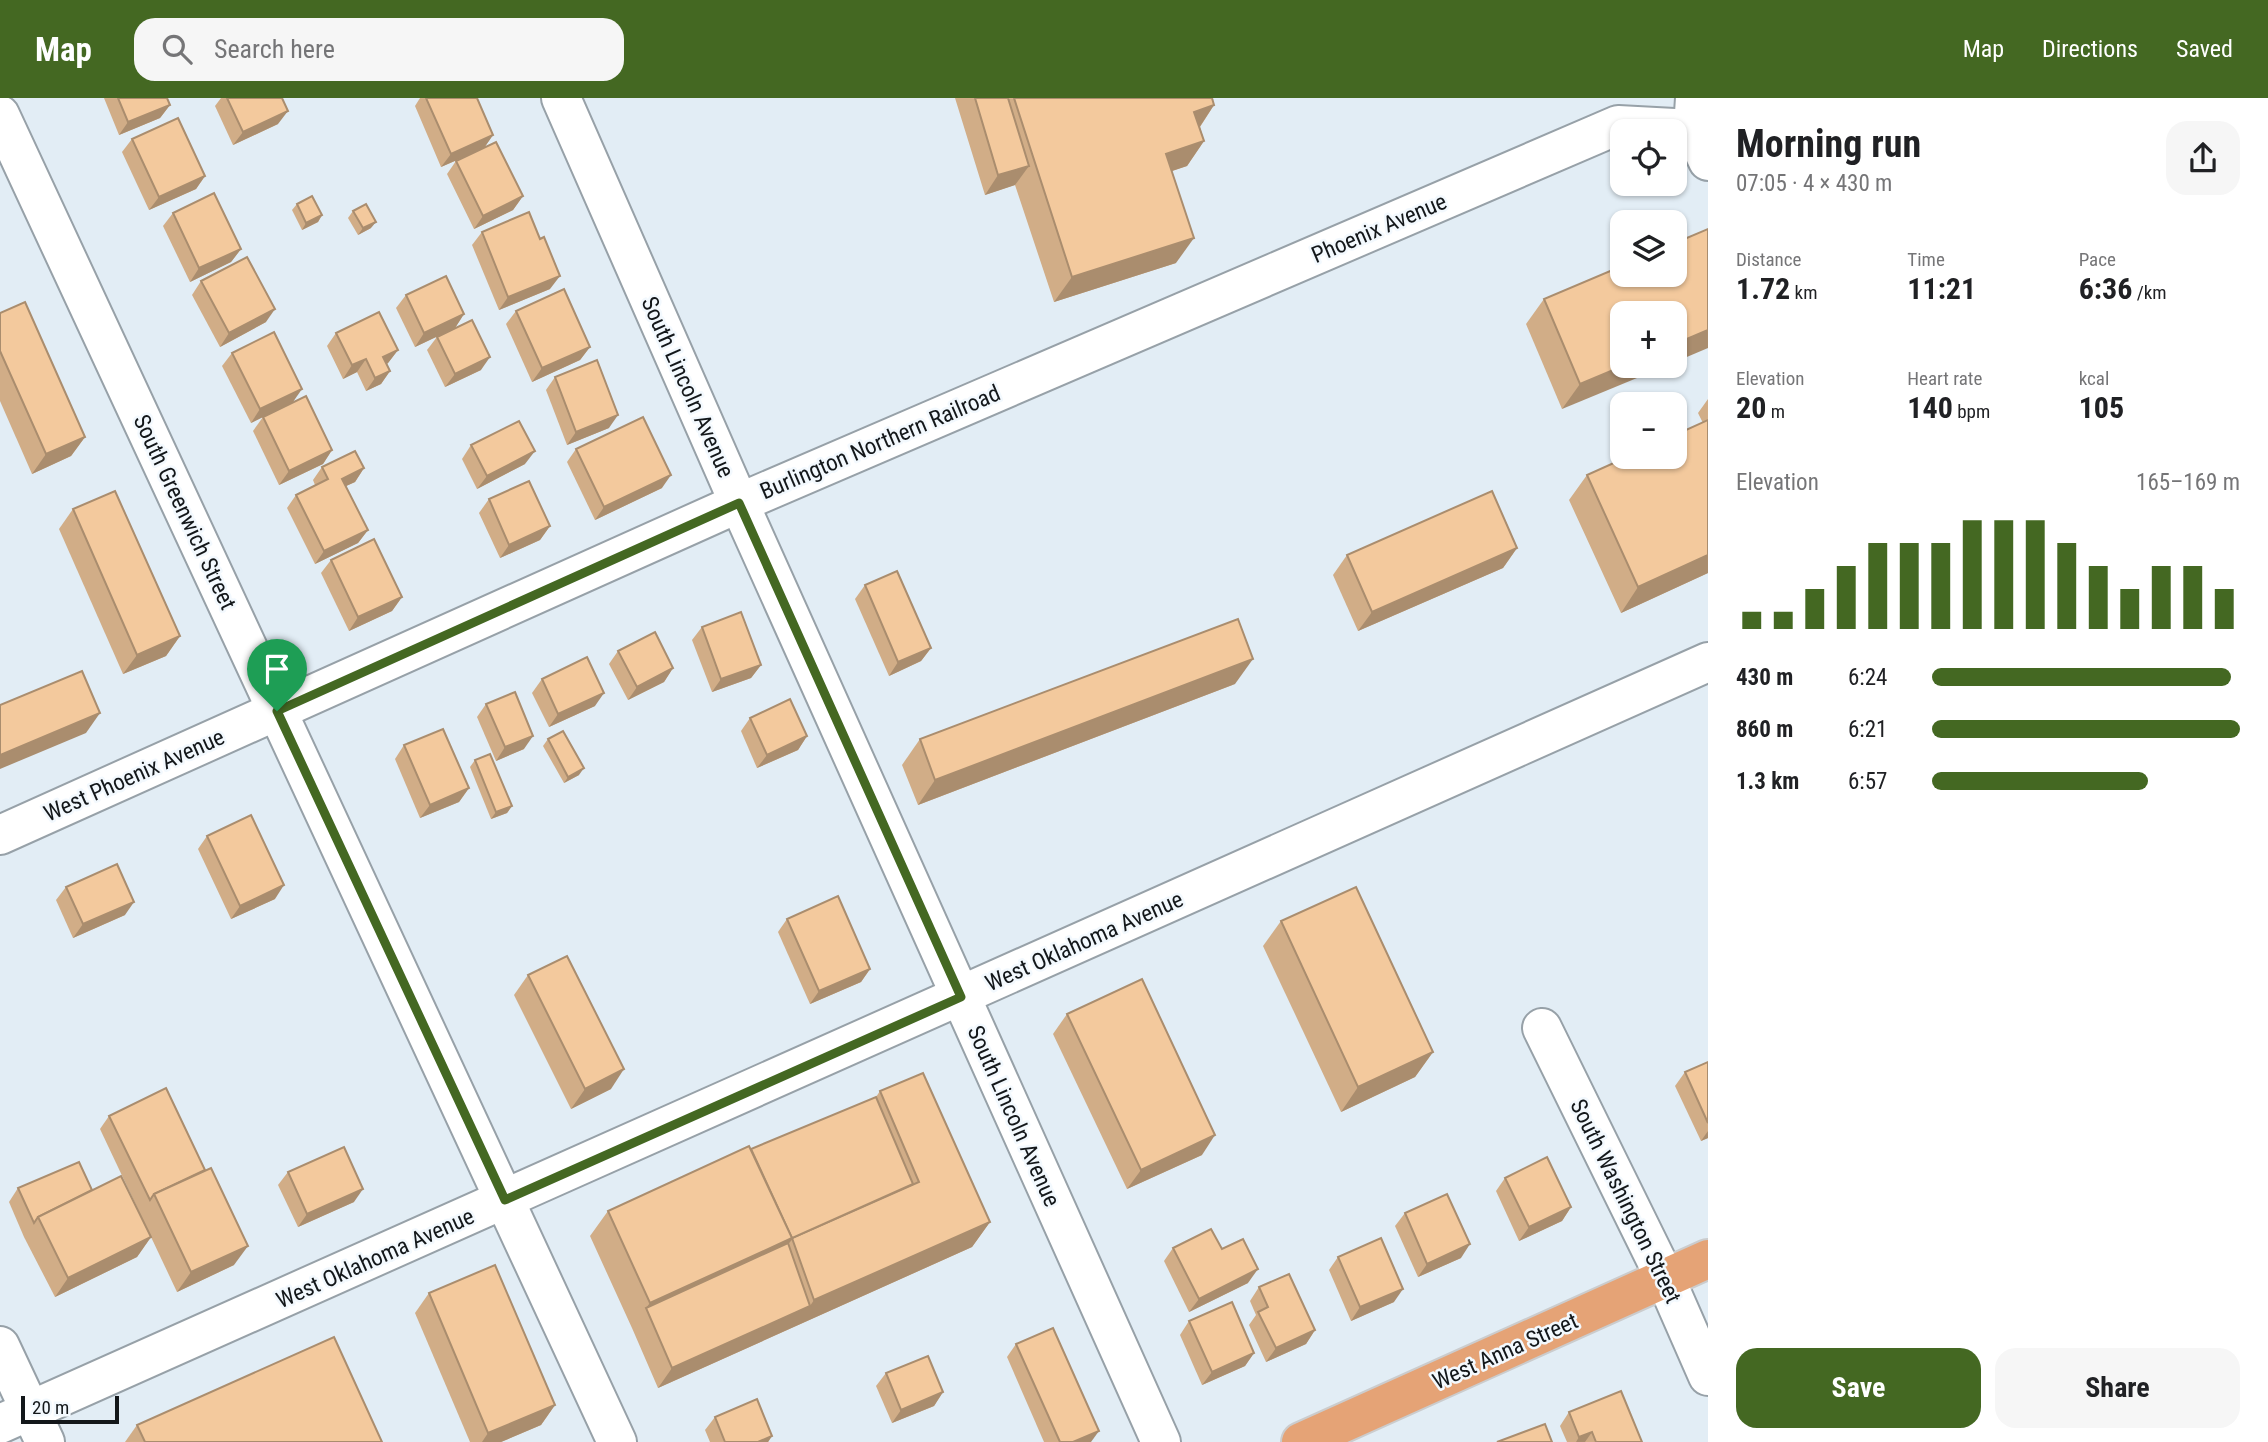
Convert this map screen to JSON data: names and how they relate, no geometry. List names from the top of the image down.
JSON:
{
  "streets": {
    "main road": ["West Anna Street"],
    "street": [
      "Phoenix Avenue",
      "South Lincoln Avenue",
      "Burlington Northern Railroad",
      "South Greenwich Street",
      "West Phoenix Avenue",
      "West Oklahoma Avenue",
      "South Washington Street"
    ]
  },
  "crossings": [
    ["Phoenix Avenue", "Burlington Northern Railroad"],
    ["South Lincoln Avenue", "Burlington Northern Railroad"],
    ["South Lincoln Avenue", "West Oklahoma Avenue"],
    ["Burlington Northern Railroad", "West Phoenix Avenue"],
    ["South Greenwich Street", "West Phoenix Avenue"],
    ["South Greenwich Street", "West Oklahoma Avenue"],
    ["South Washington Street", "West Anna Street"]
  ],
  "scale_bar": "20 m",
  "page": {
    "header": "Map",
    "search": "Search here",
    "nav": ["Map", "Directions", "Saved"],
    "heading": ["Morning run", "07:05 · 4 × 430 m"],
    "map_buttons": ["+", "−"],
    "stats": [
      ["Distance", "1.72 km"],
      ["Time", "11:21"],
      ["Pace", "6:36 /km"],
      ["Elevation", "20 m"],
      ["Heart rate", "140 bpm"],
      ["kcal", "105"]
    ],
    "chart": ["Elevation", "165–169 m"],
    "list": [
      {
        "name": "430 m",
        "note": "6:24"
      },
      {
        "name": "860 m",
        "note": "6:21"
      },
      {
        "name": "1.3 km",
        "note": "6:57"
      }
    ],
    "buttons": ["Save", "Share"],
    "scale": "20 m"
  }
}
